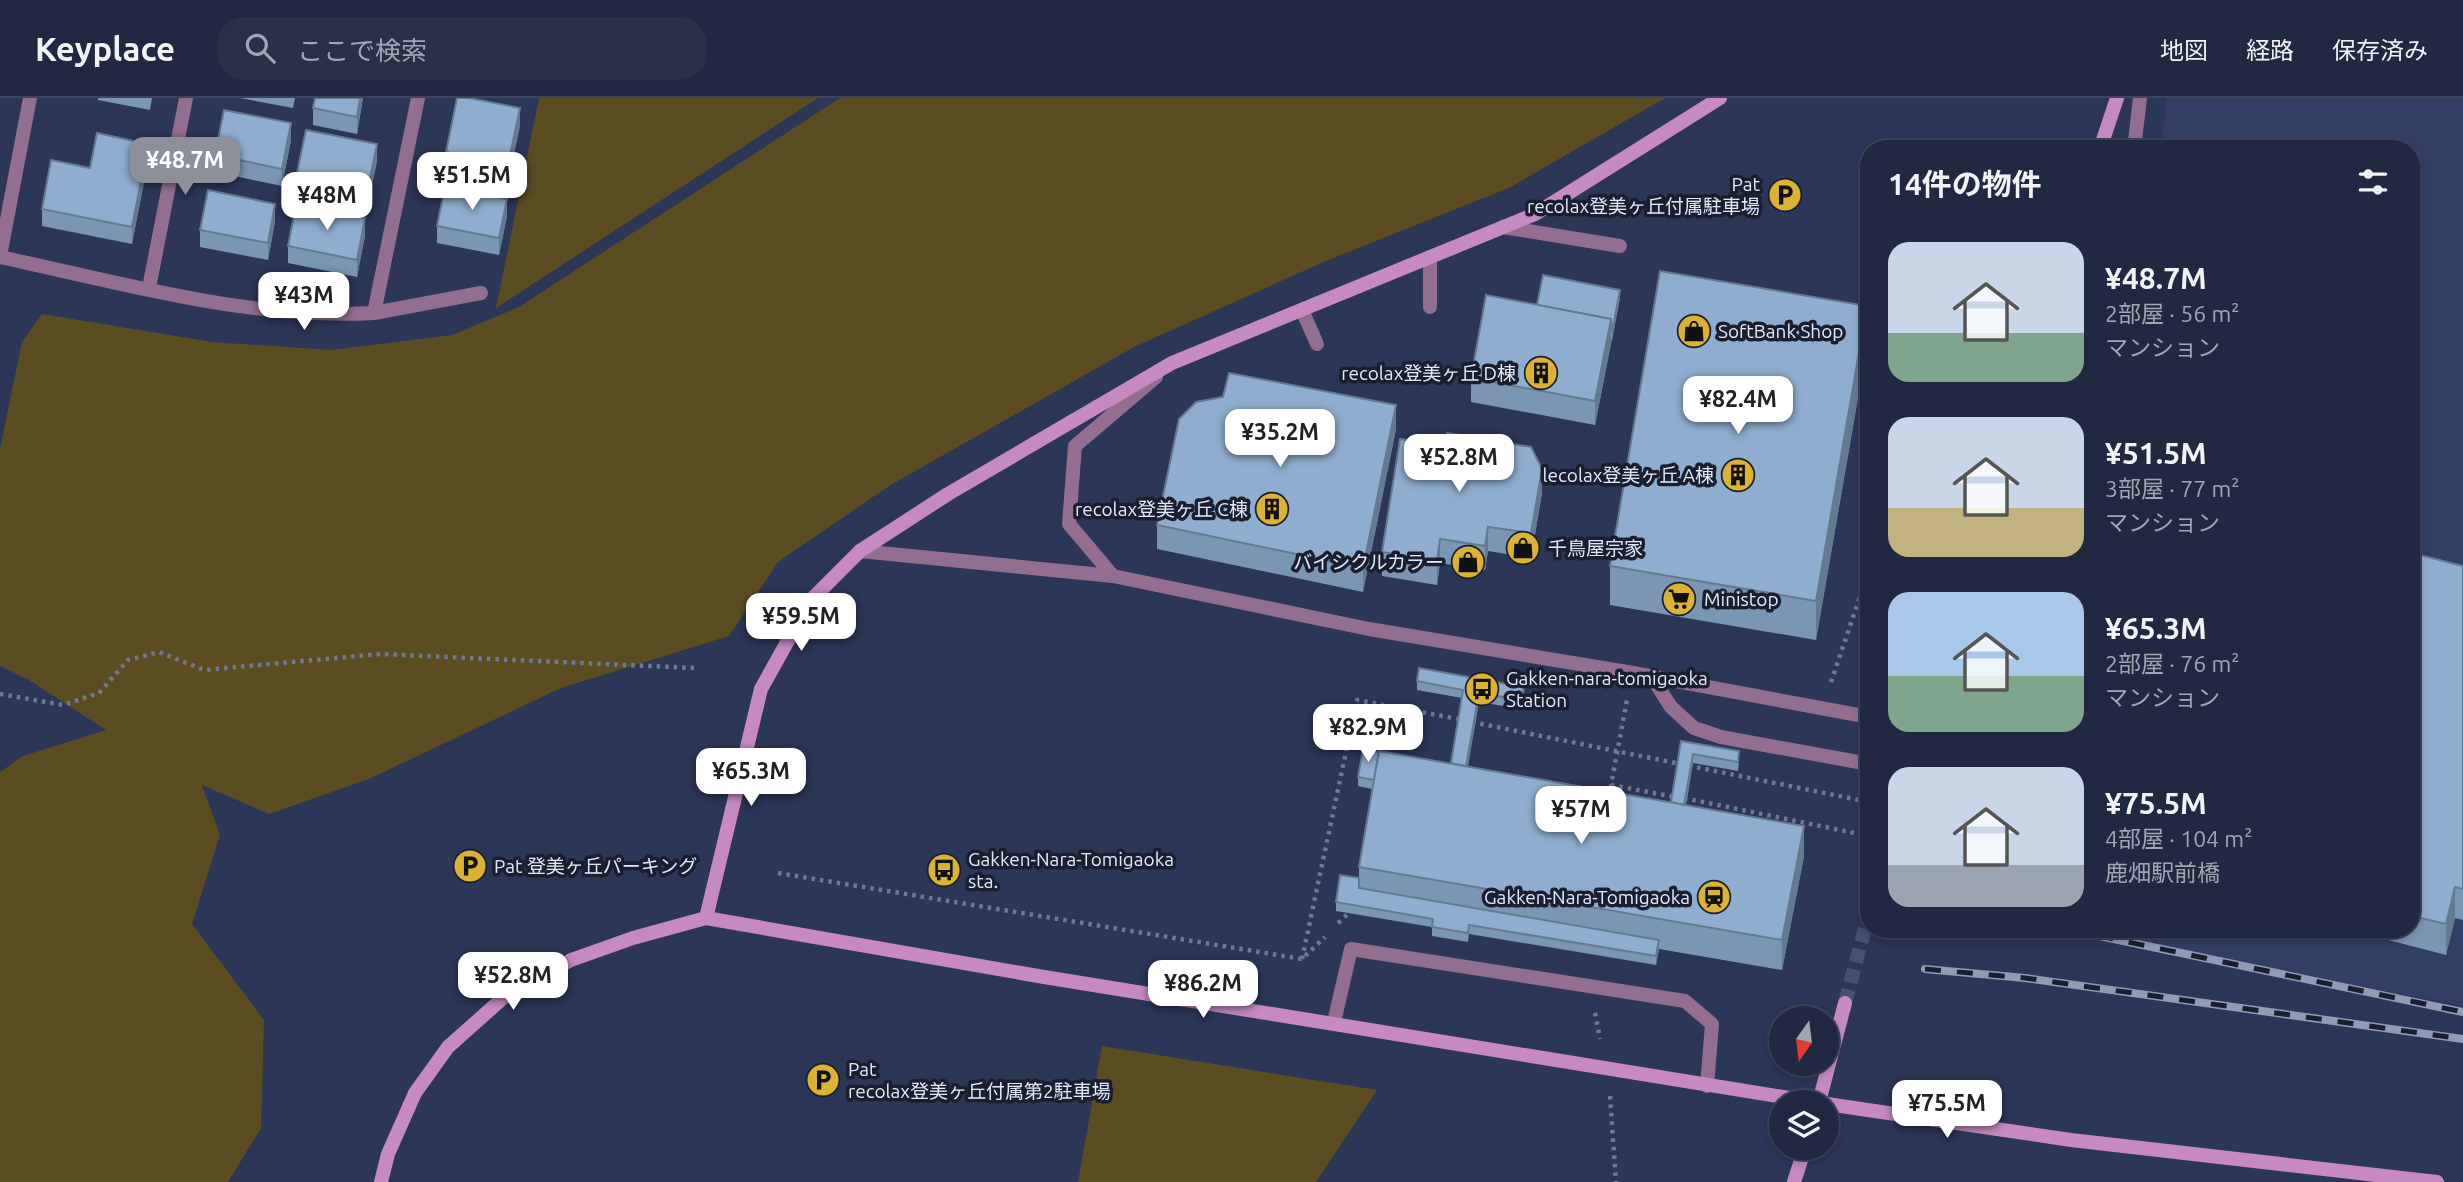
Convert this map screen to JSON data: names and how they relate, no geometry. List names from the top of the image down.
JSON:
{
  "places": {
    "parking": ["Pat recolax登美ヶ丘付属駐車場", "Pat 登美ヶ丘パーキング", "Pat recolax登美ヶ丘付属第2駐車場"],
    "shop": ["SoftBank Shop", "千鳥屋宗家", "バイシクルカラー"],
    "building": ["recolax登美ヶ丘 D棟", "lecolax登美ヶ丘 A棟", "recolax登美ヶ丘 C棟"],
    "supermarket": ["Ministop"],
    "bus stop": ["Gakken-nara-tomigaoka Station", "Gakken-Nara-Tomigaoka sta."],
    "station": ["Gakken-Nara-Tomigaoka"]
  },
  "north": "bottom",
  "page": {
    "header": "Keyplace",
    "search": "ここで検索",
    "nav": ["地図", "経路", "保存済み"],
    "price": [
      "¥48.7M",
      "¥51.5M",
      "¥48M",
      "¥43M",
      "¥82.4M",
      "¥35.2M",
      "¥52.8M",
      "¥59.5M",
      "¥82.9M",
      "¥65.3M",
      "¥57M",
      "¥52.8M",
      "¥86.2M",
      "¥75.5M"
    ],
    "heading": "14件の物件",
    "list": [
      {
        "name": "¥48.7M",
        "note": "2部屋 · 56 m² · マンション"
      },
      {
        "name": "¥51.5M",
        "note": "3部屋 · 77 m² · マンション"
      },
      {
        "name": "¥65.3M",
        "note": "2部屋 · 76 m² · マンション"
      },
      {
        "name": "¥75.5M",
        "note": "4部屋 · 104 m² · 鹿畑駅前橋"
      }
    ]
  }
}
